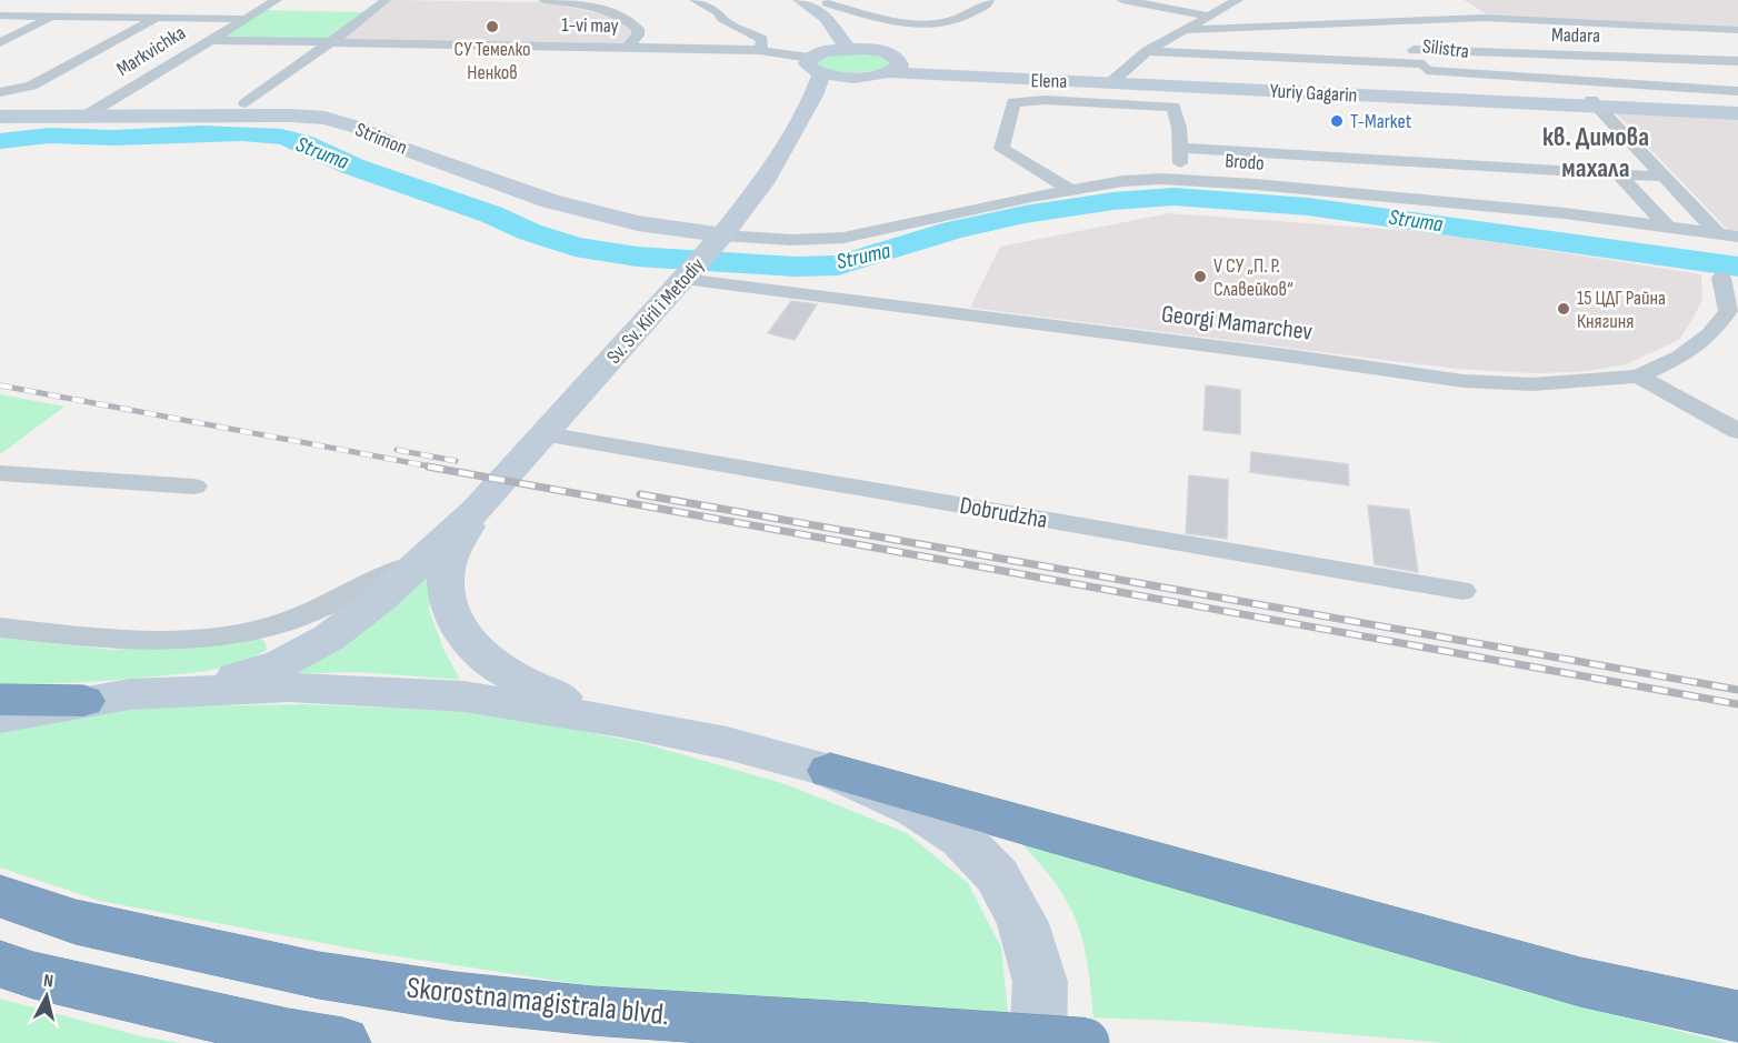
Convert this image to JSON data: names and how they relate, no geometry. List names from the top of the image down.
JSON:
{
  "streets": {
    "highway": ["Skorostna magistrala blvd."],
    "main road": ["Yuriy Gagarin", "Strimon", "Sv. Sv. Kiril i Metodiy"],
    "street": [
      "1-vi may",
      "Madara",
      "Silistra",
      "Markvichka",
      "Elena",
      "Brodo",
      "Georgi Mamarchev",
      "Dobrudzha"
    ]
  },
  "crossings": [
    ["1-vi may", "Markvichka"],
    ["1-vi may", "Sv. Sv. Kiril i Metodiy"],
    ["Markvichka", "Strimon"],
    ["Elena", "Brodo"],
    ["Strimon", "Brodo"],
    ["Strimon", "Sv. Sv. Kiril i Metodiy"],
    ["Sv. Sv. Kiril i Metodiy", "Georgi Mamarchev"],
    ["Sv. Sv. Kiril i Metodiy", "Dobrudzha"]
  ],
  "districts": ["кв. Димова махала"],
  "water": ["Struma"],
  "places": [
    "СУ Темелко Ненков",
    "T-Market",
    "V СУ „П. Р. Славейков“",
    "15 ЦДГ Райна Княгиня"
  ],
  "north": "top"
}
